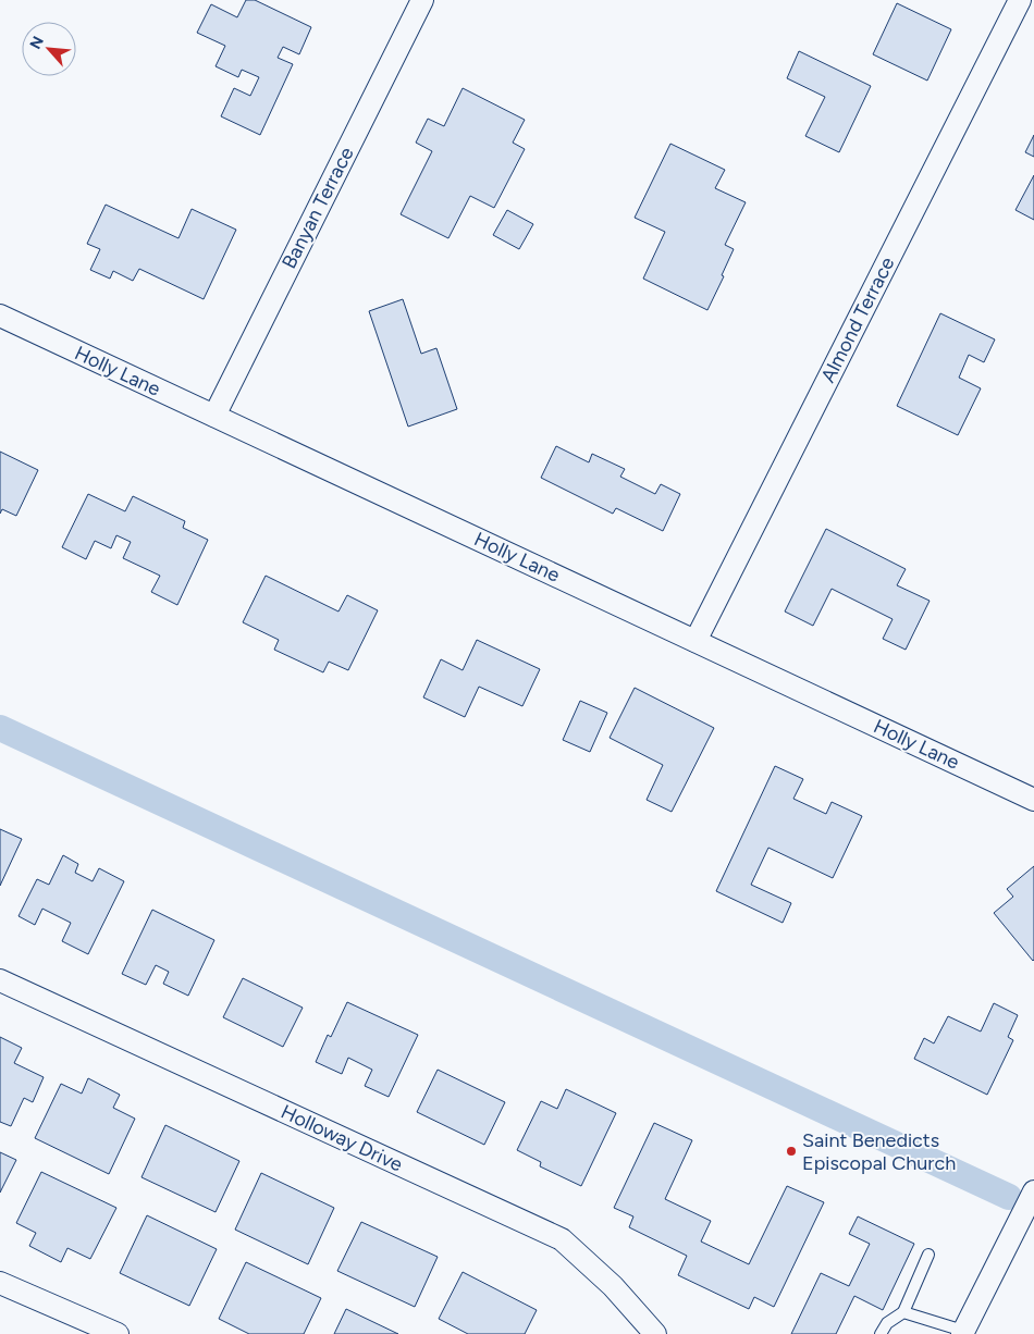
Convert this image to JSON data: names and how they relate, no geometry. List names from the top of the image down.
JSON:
{
  "streets": {
    "street": [
      "Banyan Terrace",
      "Almond Terrace",
      "Holly Lane",
      "Holloway Drive"
    ]
  },
  "crossings": [
    ["Banyan Terrace", "Holly Lane"],
    ["Almond Terrace", "Holly Lane"]
  ],
  "places": ["Saint Benedicts Episcopal Church"],
  "north": "top left"
}
